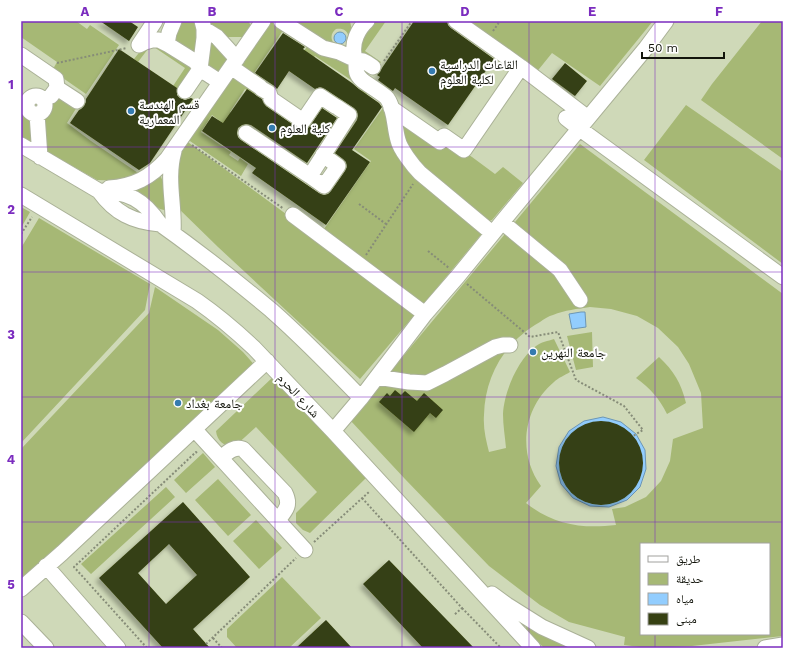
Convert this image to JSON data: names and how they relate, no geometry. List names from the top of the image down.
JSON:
{
  "streets": {
    "street": ["شارع الحرم"]
  },
  "places": [
    "القاعات الدراسية لكلية العلوم",
    "قسم الهندسة المعمارية",
    "كلية العلوم",
    "جامعة النهرين",
    "جامعة بغداد"
  ],
  "legend": [
    "طريق",
    "حديقة",
    "مياه",
    "مبنى"
  ],
  "scale_bar": "50 m",
  "grid": {
    "columns": [
      "A",
      "B",
      "C",
      "D",
      "E",
      "F"
    ],
    "rows": [
      "1",
      "2",
      "3",
      "4",
      "5"
    ]
  }
}
